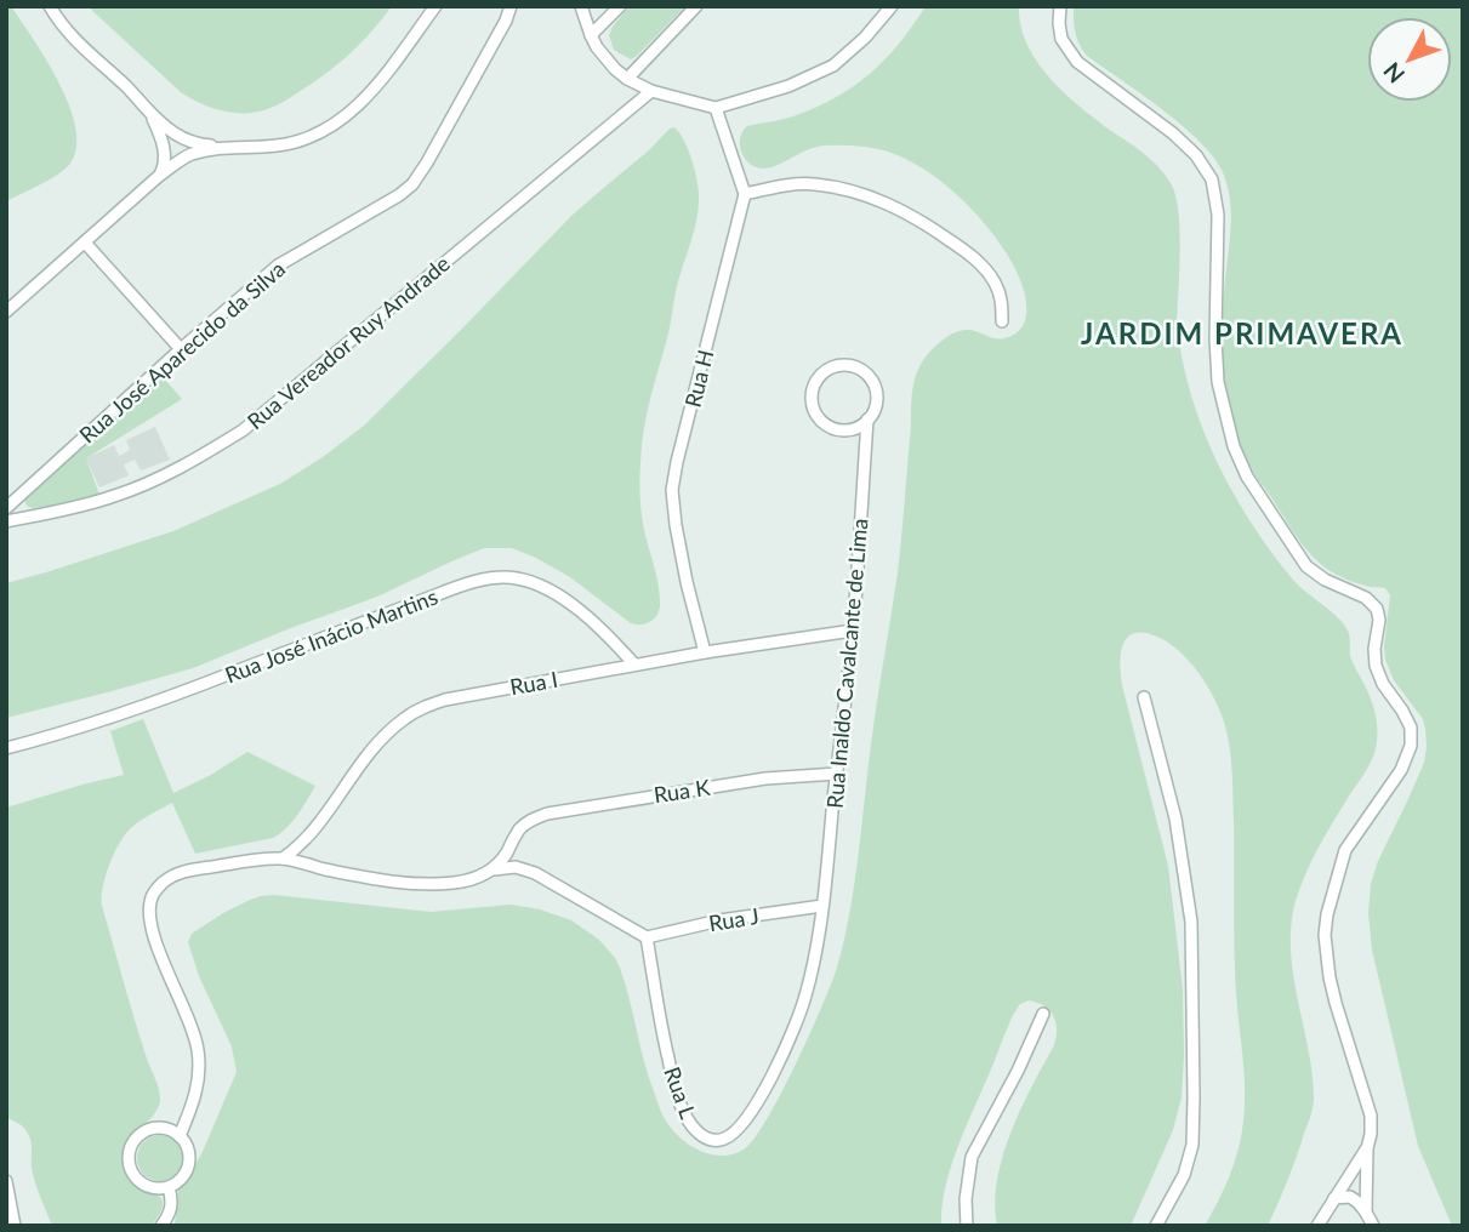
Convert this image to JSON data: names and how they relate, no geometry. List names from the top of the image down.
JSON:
{
  "streets": {
    "street": [
      "Rua Vereador Ruy Andrade",
      "Rua José Aparecido da Silva",
      "Rua H",
      "Rua José Inácio Martins",
      "Rua Inaldo Cavalcante de Lima",
      "Rua I",
      "Rua K",
      "Rua J",
      "Rua L"
    ]
  },
  "crossings": [
    ["Rua H", "Rua I"],
    ["Rua José Inácio Martins", "Rua I"],
    ["Rua Inaldo Cavalcante de Lima", "Rua I"],
    ["Rua Inaldo Cavalcante de Lima", "Rua K"],
    ["Rua Inaldo Cavalcante de Lima", "Rua J"],
    ["Rua Inaldo Cavalcante de Lima", "Rua L"],
    ["Rua J", "Rua L"]
  ],
  "districts": ["JARDIM PRIMAVERA"],
  "north": "bottom left"
}
